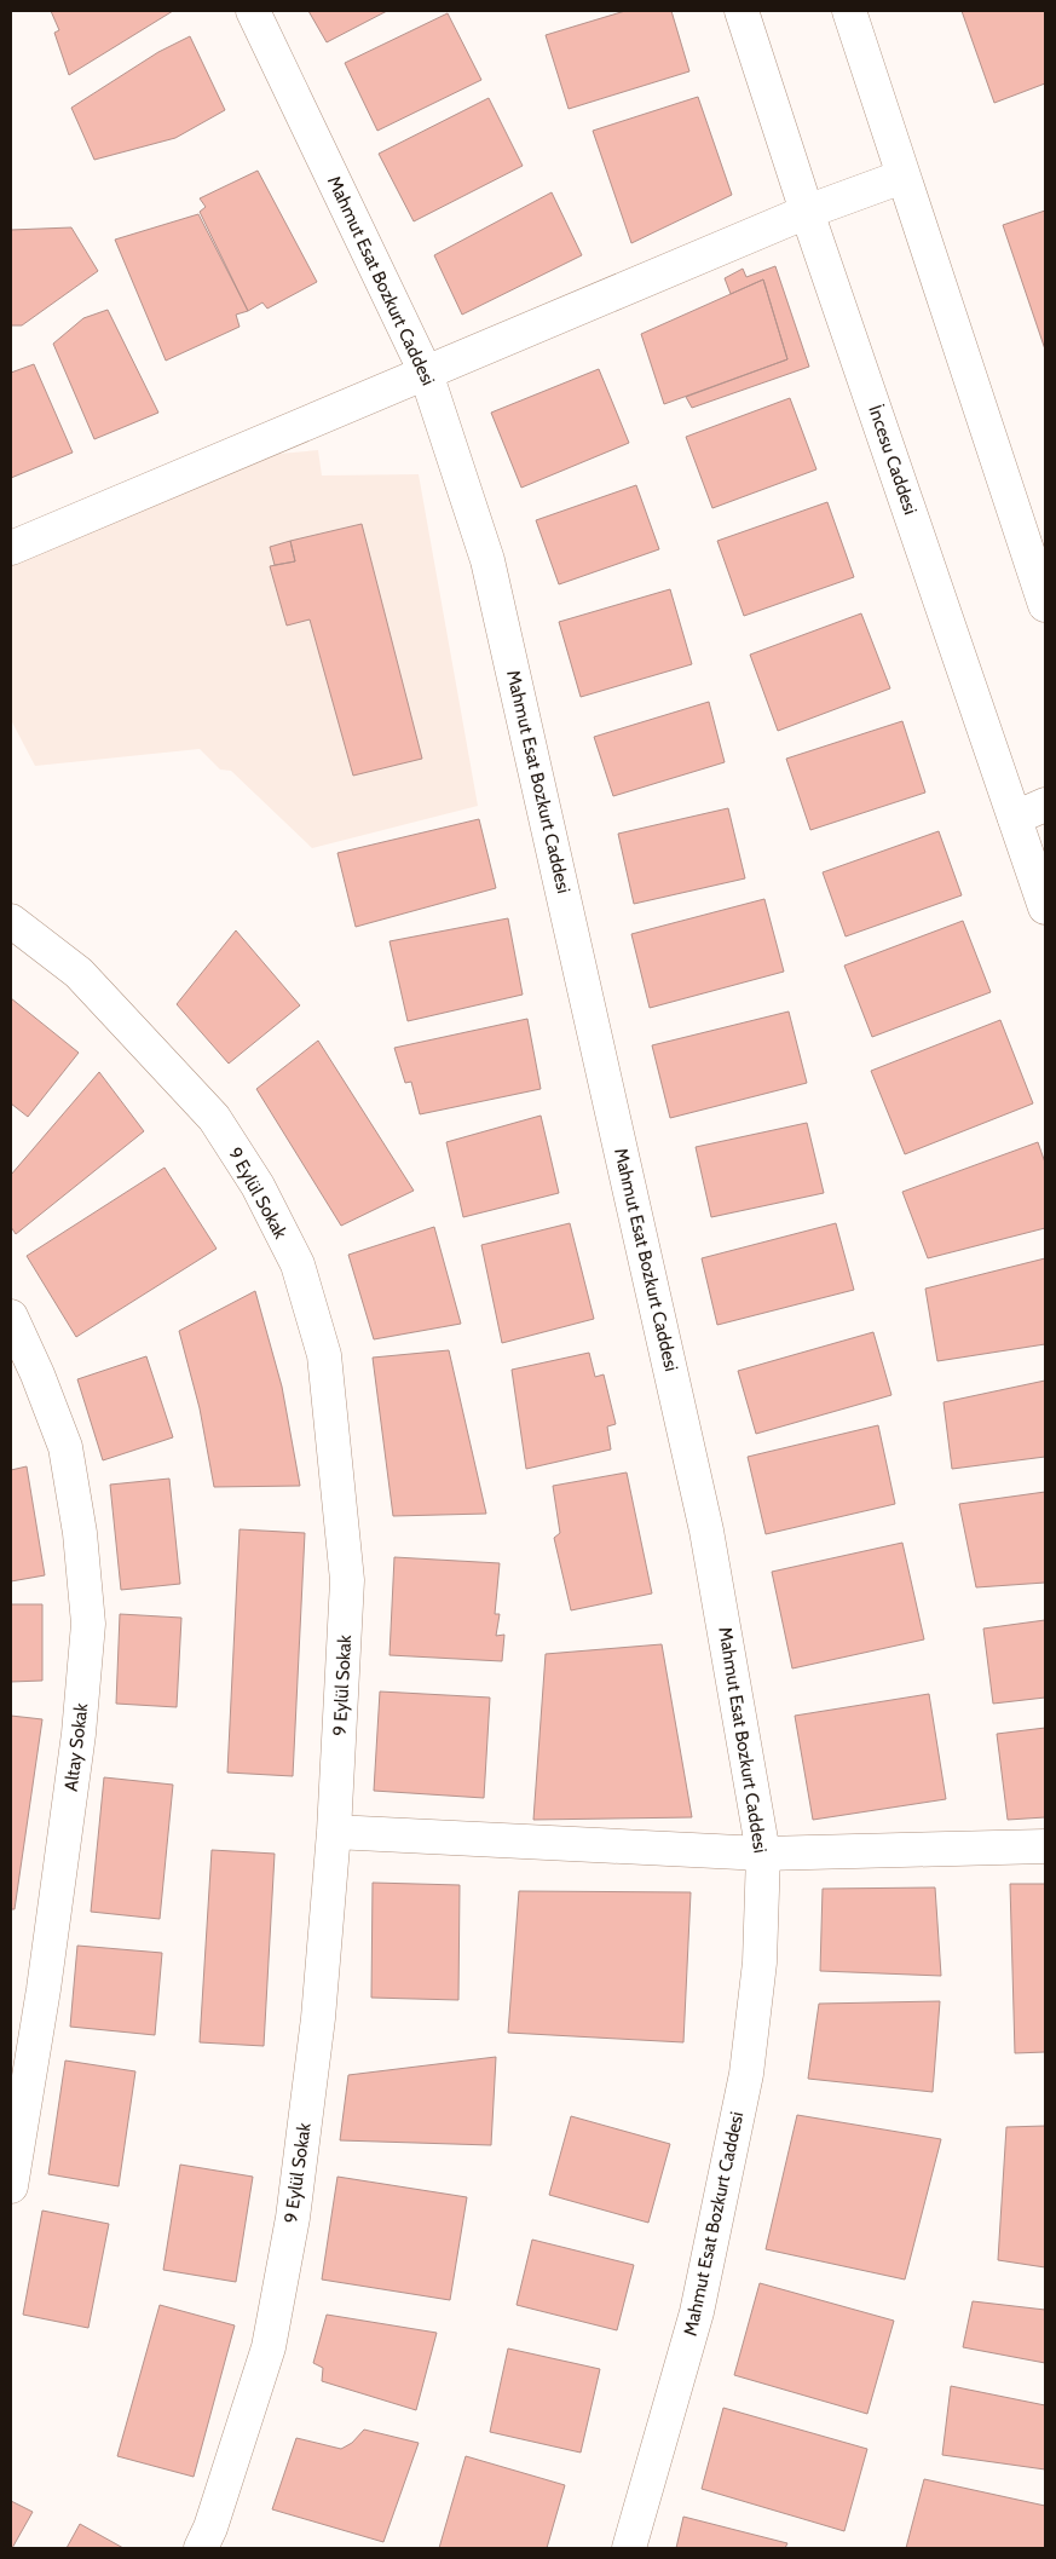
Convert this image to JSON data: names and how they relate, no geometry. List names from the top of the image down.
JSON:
{
  "streets": {
    "street": [
      "Mahmut Esat Bozkurt Caddesi",
      "İncesu Caddesi",
      "9 Eylül Sokak",
      "Altay Sokak"
    ]
  }
}
